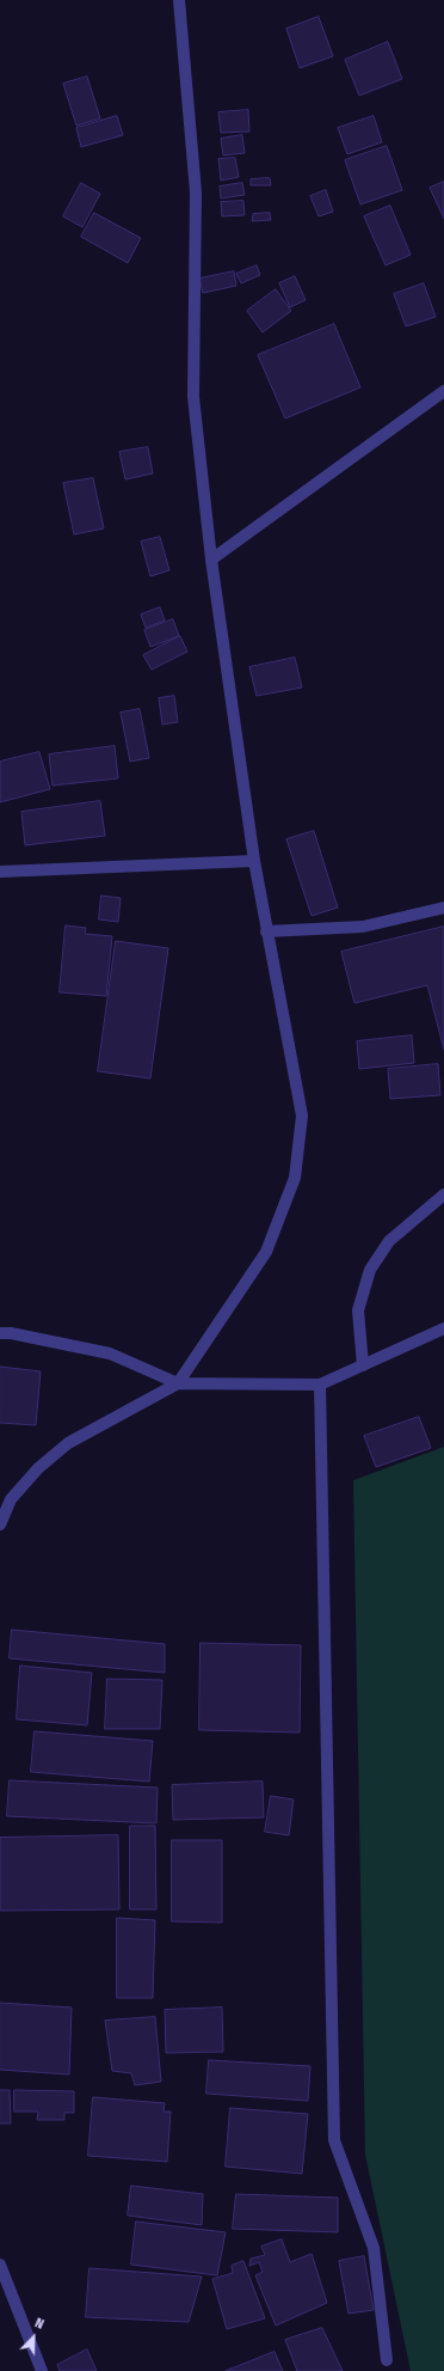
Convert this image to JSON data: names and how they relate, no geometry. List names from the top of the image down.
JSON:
{
  "north": "top right"
}
